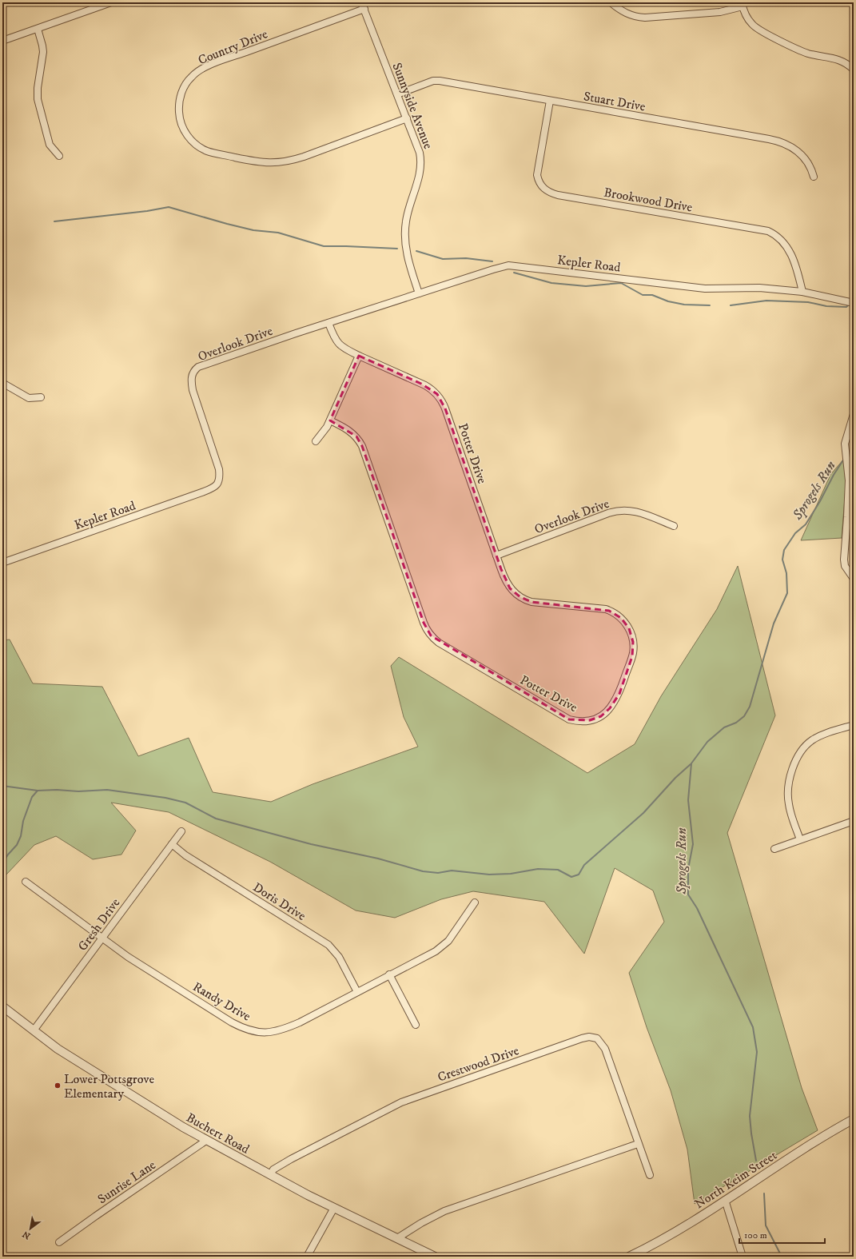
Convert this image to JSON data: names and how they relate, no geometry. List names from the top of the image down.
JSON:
{
  "streets": {
    "street": [
      "Country Drive",
      "Stuart Drive",
      "Sunnyside Avenue",
      "Brookwood Drive",
      "Kepler Road",
      "Overlook Drive",
      "Potter Drive",
      "Doris Drive",
      "Gresh Drive",
      "Randy Drive",
      "Crestwood Drive",
      "Buchert Road",
      "North Keim Street",
      "Sunrise Lane"
    ]
  },
  "crossings": [
    ["Country Drive", "Sunnyside Avenue"],
    ["Stuart Drive", "Sunnyside Avenue"],
    ["Stuart Drive", "Brookwood Drive"],
    ["Sunnyside Avenue", "Kepler Road"],
    ["Brookwood Drive", "Kepler Road"],
    ["Kepler Road", "Overlook Drive"],
    ["Kepler Road", "Potter Drive"],
    ["Overlook Drive", "Potter Drive"],
    ["Doris Drive", "Gresh Drive"],
    ["Doris Drive", "Randy Drive"],
    ["Gresh Drive", "Randy Drive"],
    ["Gresh Drive", "Buchert Road"],
    ["Crestwood Drive", "Buchert Road"],
    ["Buchert Road", "Sunrise Lane"]
  ],
  "water": ["Sprogels Run"],
  "places": ["Lower Pottsgrove Elementary"],
  "scale_bar": "100 m",
  "north": "bottom left"
}
